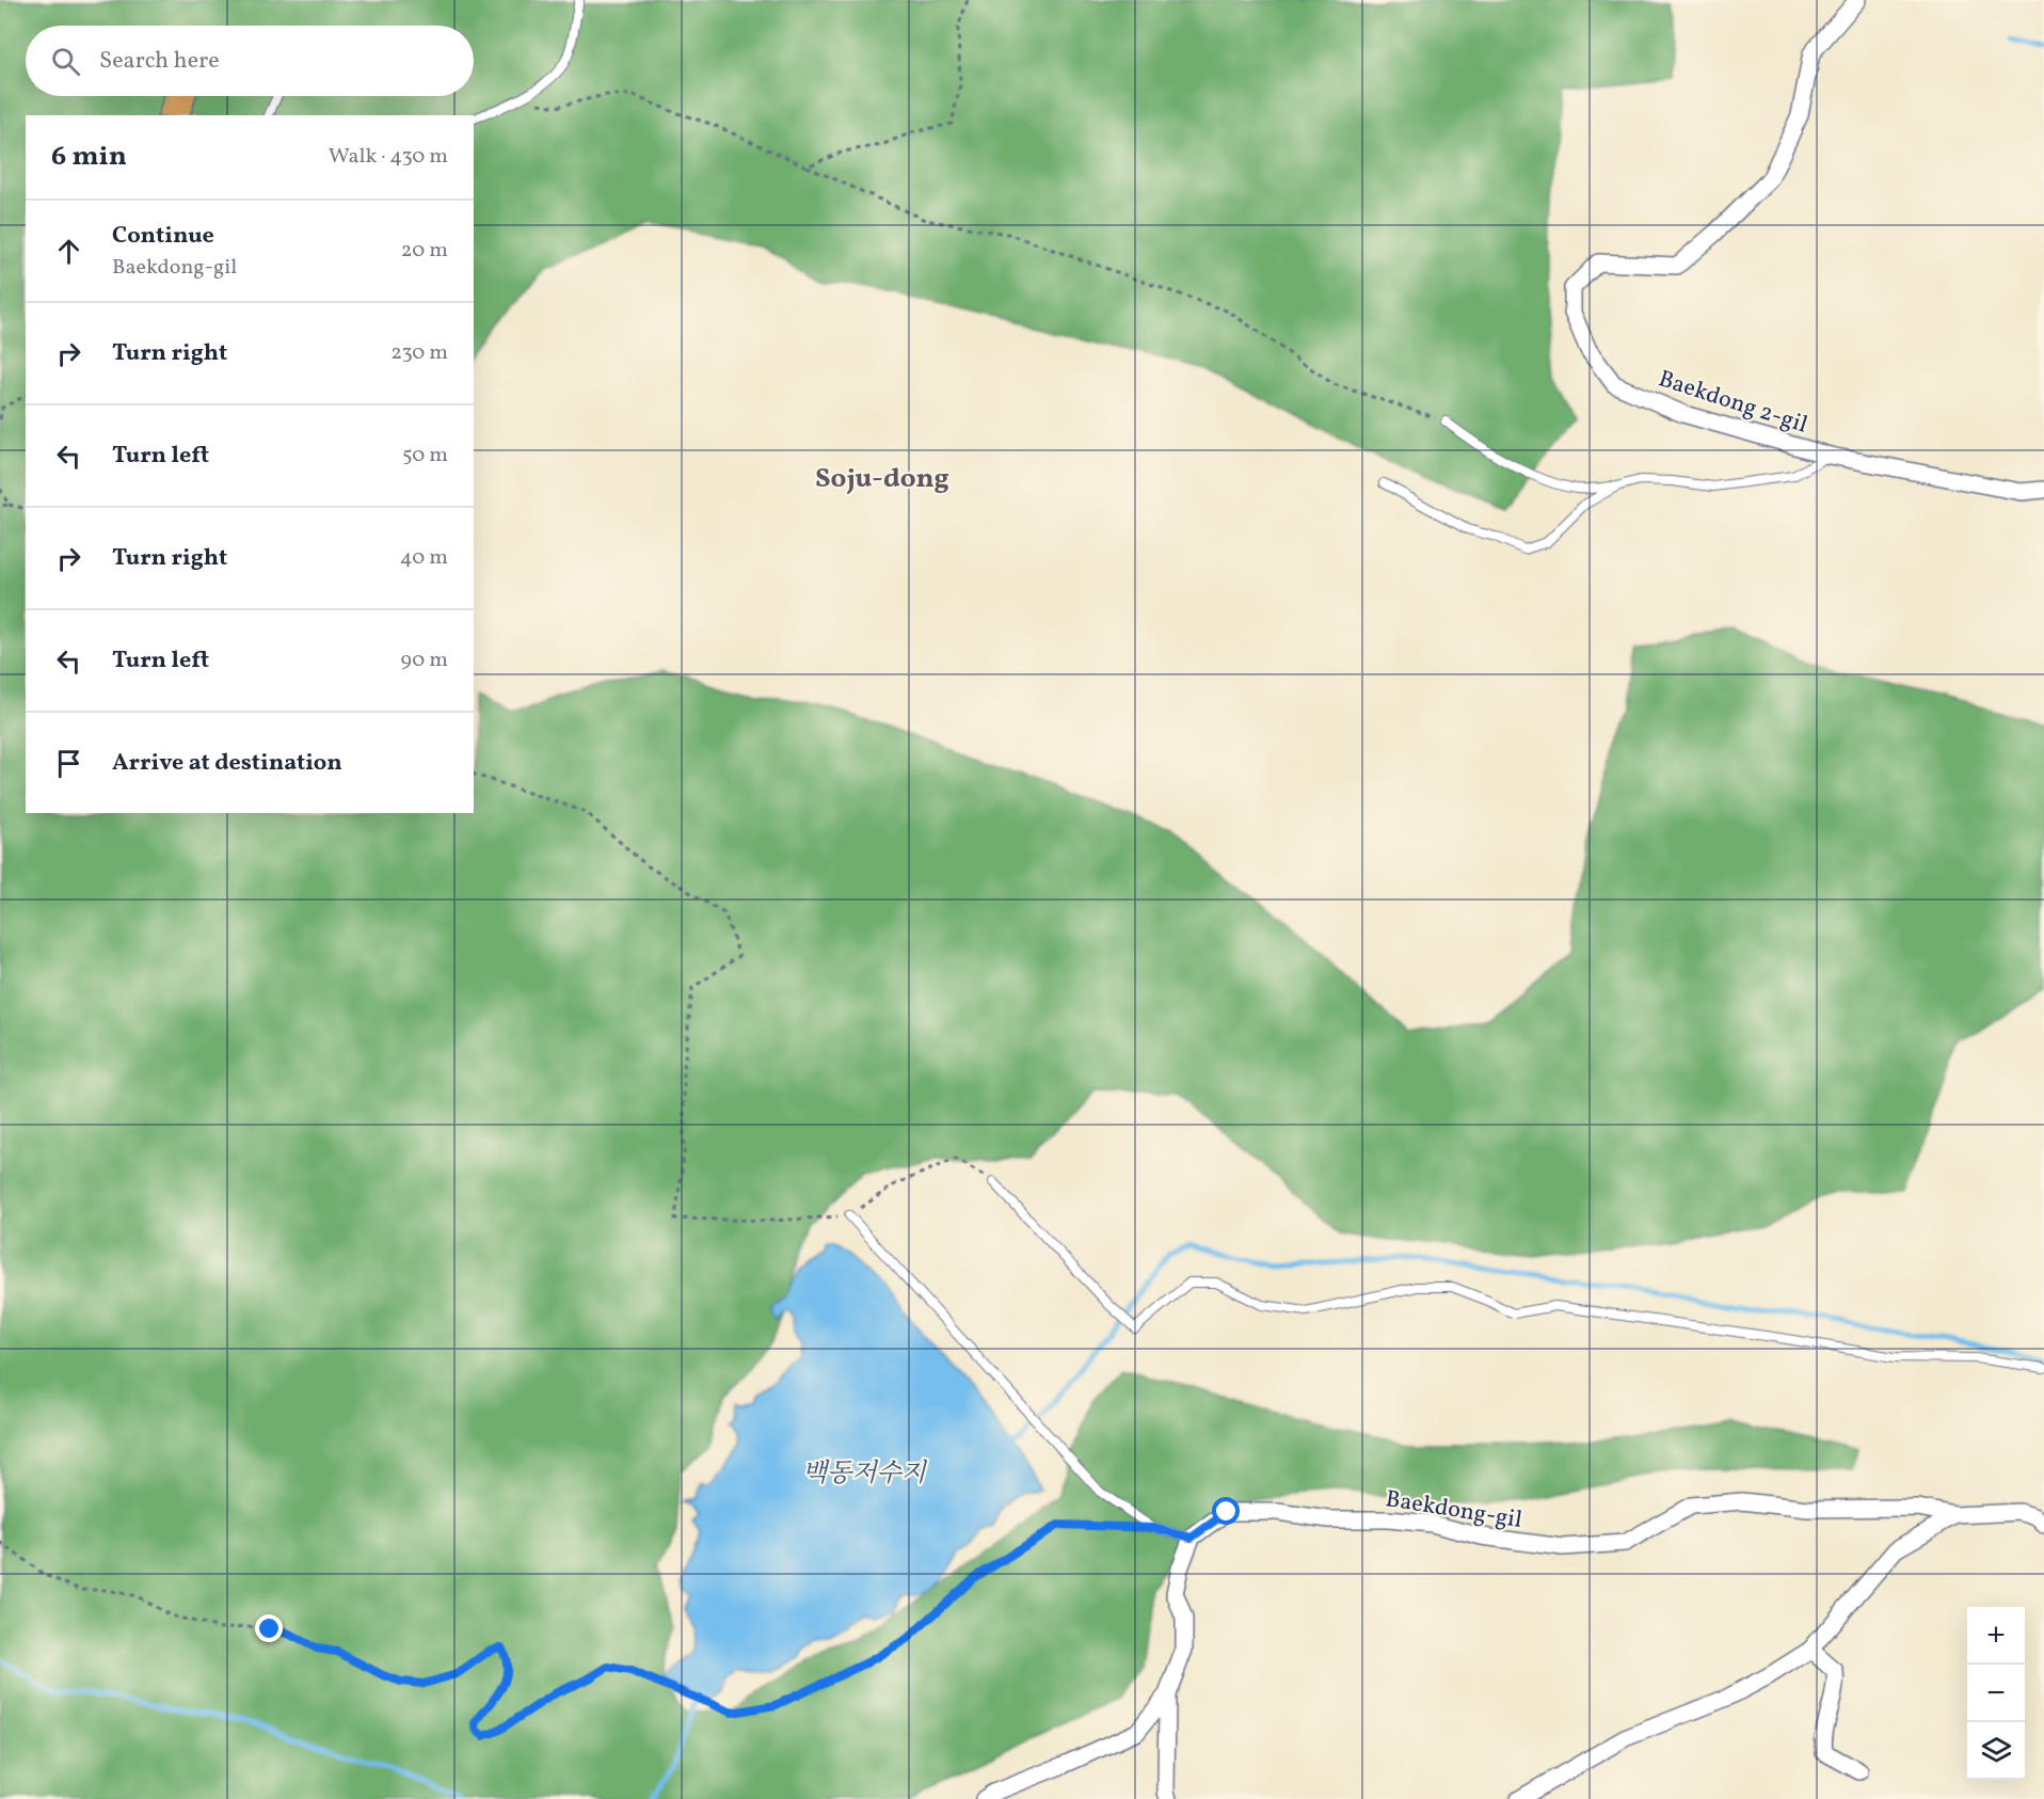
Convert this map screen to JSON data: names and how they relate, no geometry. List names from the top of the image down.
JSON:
{
  "streets": {
    "street": ["Baekdong 2-gil", "Baekdong-gil"]
  },
  "districts": ["Soju-dong"],
  "water": ["백동저수지"],
  "page": {
    "search": "Search here",
    "heading": ["6 min", "Walk · 430 m"],
    "list": [
      ["Continue", "Baekdong-gil", "20 m"],
      ["Turn right", "230 m"],
      ["Turn left", "50 m"],
      ["Turn right", "40 m"],
      ["Turn left", "90 m"],
      "Arrive at destination"
    ],
    "map_buttons": ["+", "−"]
  }
}
